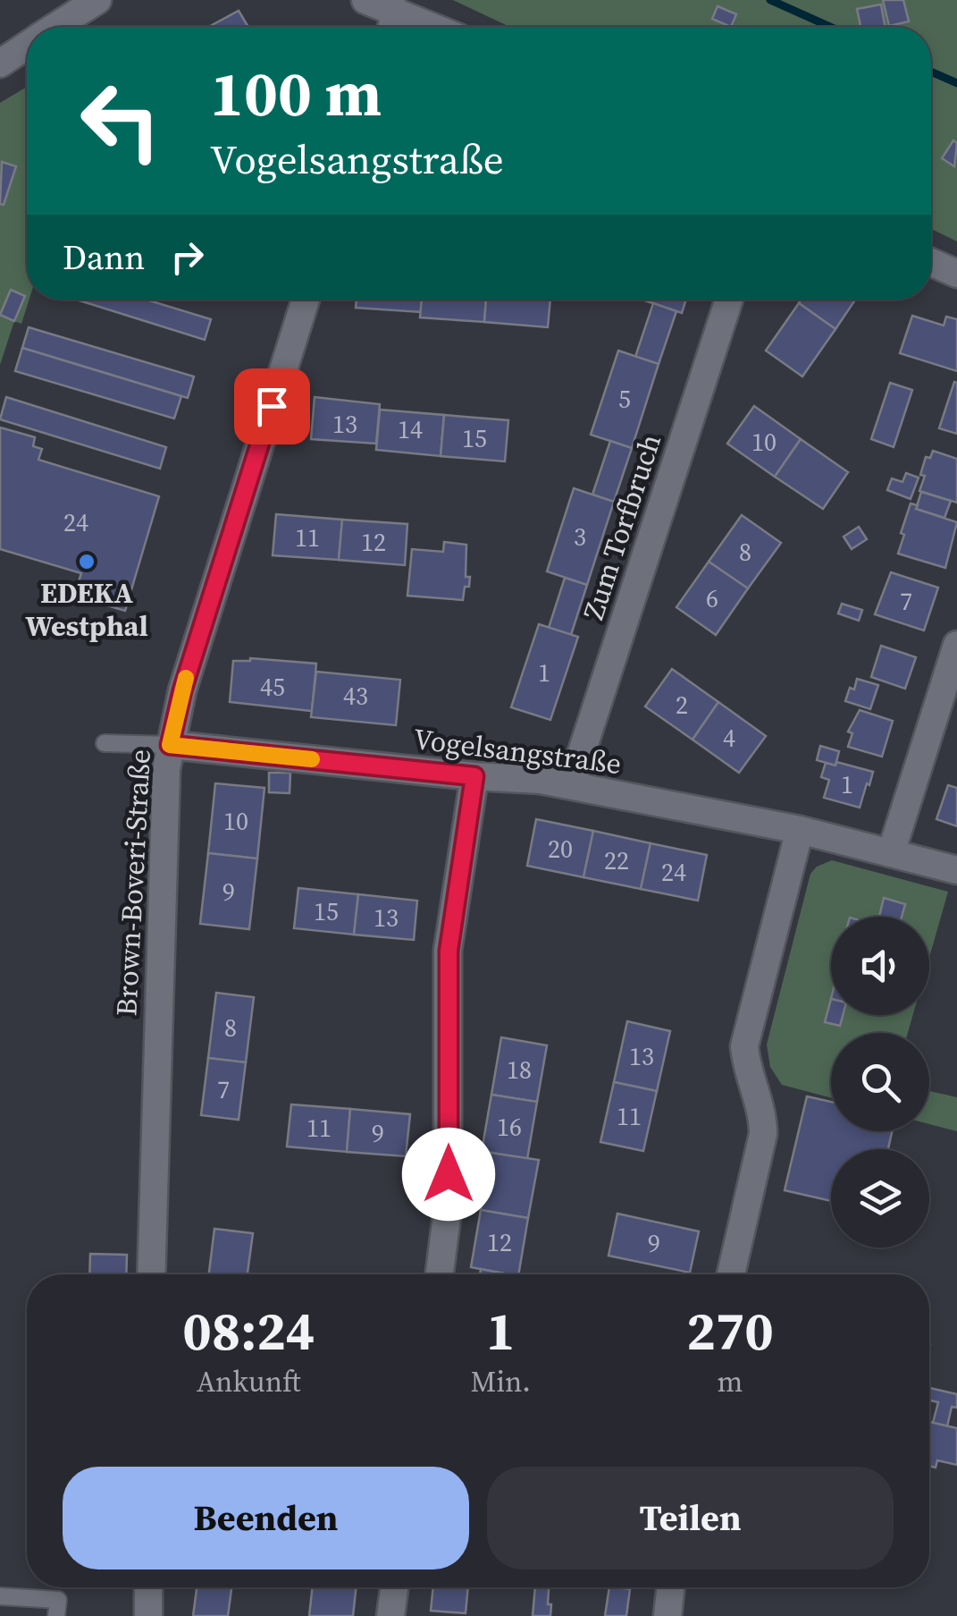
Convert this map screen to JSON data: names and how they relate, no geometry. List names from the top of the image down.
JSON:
{
  "streets": {
    "street": ["Zum Torfbruch", "Vogelsangstraße", "Brown-Boveri-Straße"]
  },
  "crossings": [
    ["Zum Torfbruch", "Vogelsangstraße"],
    ["Vogelsangstraße", "Brown-Boveri-Straße"]
  ],
  "places": ["EDEKA Westphal"],
  "house_numbers": [
    "5",
    "13",
    "14",
    "15",
    "10",
    "24",
    "3",
    "11",
    "12",
    "8",
    "6",
    "7",
    "1",
    "45",
    "43",
    "2",
    "4",
    "1",
    "10",
    "20",
    "22",
    "24",
    "9",
    "15",
    "13",
    "8",
    "13",
    "18",
    "7",
    "11",
    "16",
    "11",
    "9",
    "12",
    "9"
  ],
  "page": {
    "turn": ["100 m", "Vogelsangstraße"],
    "then": "Dann",
    "eta": [
      "08:24",
      "Ankunft",
      "1",
      "Min.",
      "270",
      "m"
    ],
    "buttons": ["Beenden", "Teilen"]
  }
}
